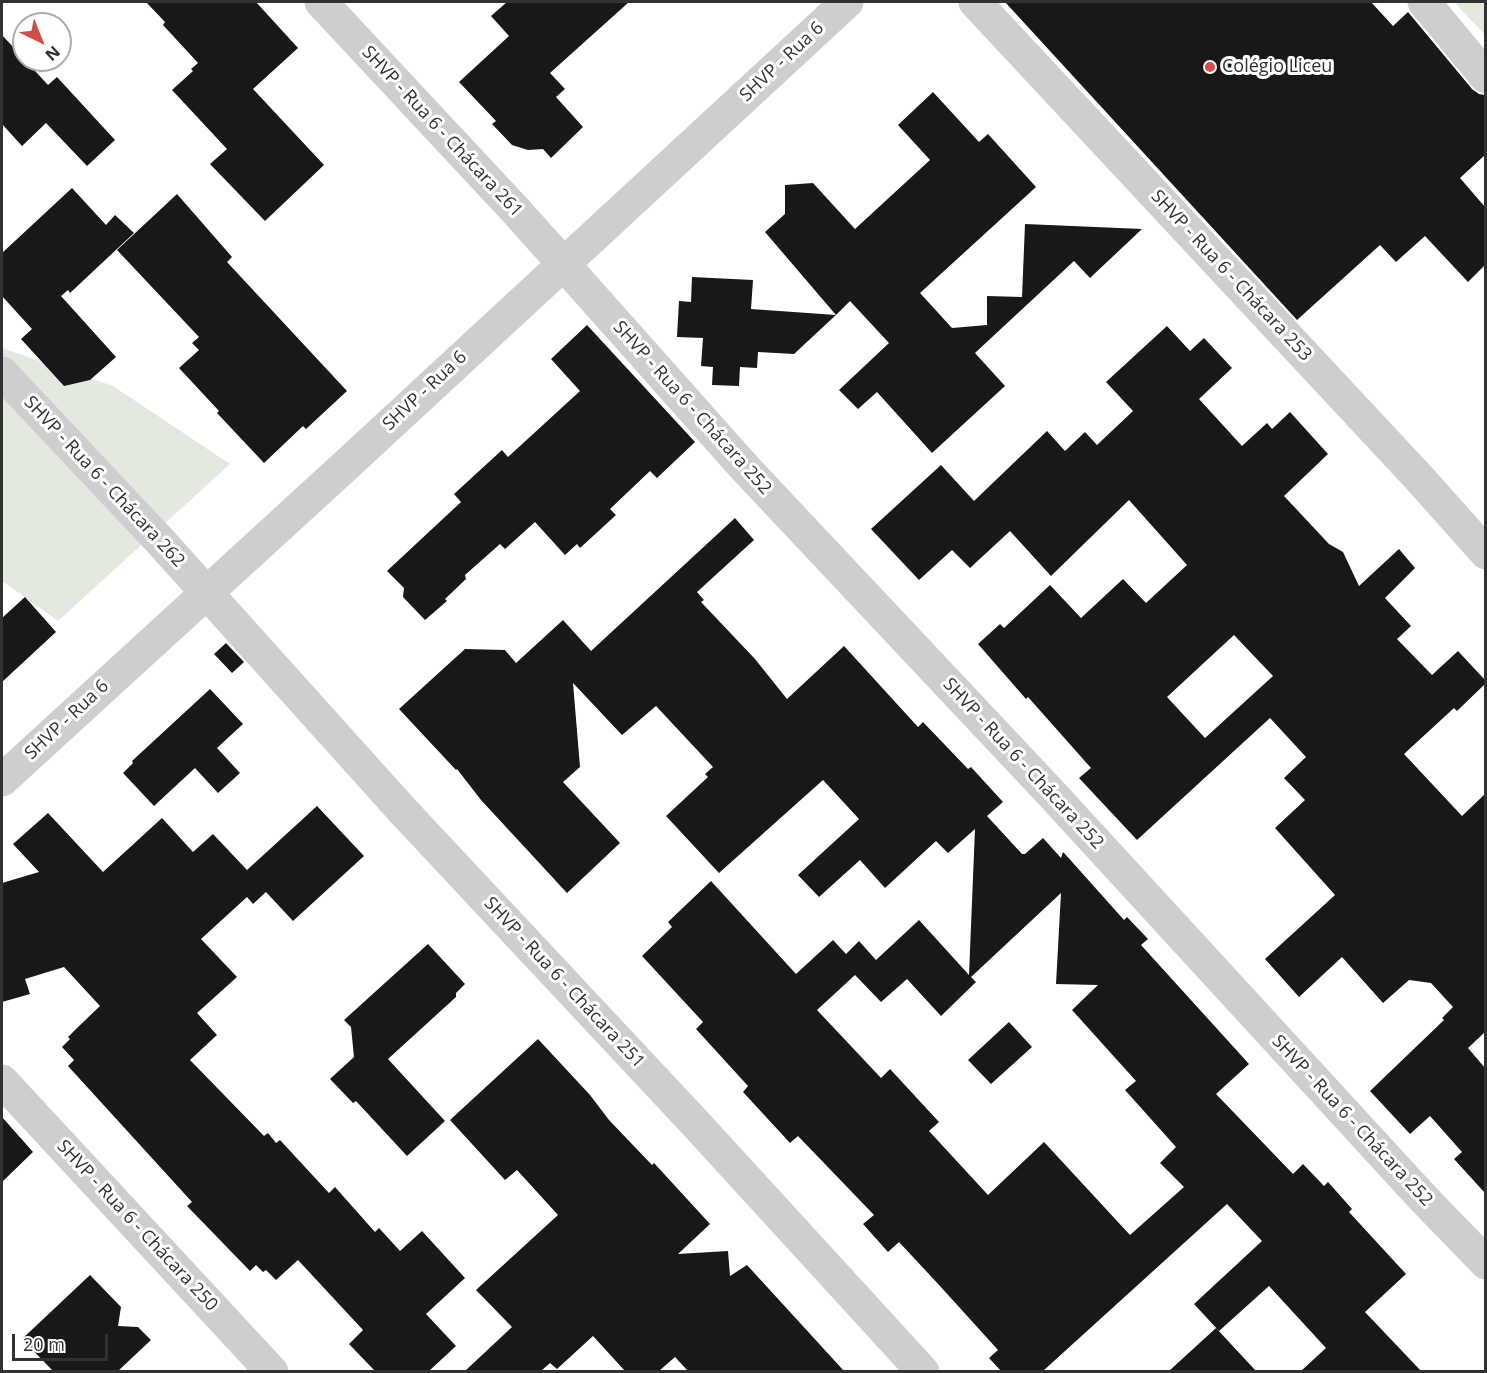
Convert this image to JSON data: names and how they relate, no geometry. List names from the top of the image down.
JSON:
{
  "streets": {
    "street": [
      "SHVP - Rua 6",
      "SHVP - Rua 6 - Chácara 261",
      "SHVP - Rua 6 - Chácara 253",
      "SHVP - Rua 6 - Chácara 252",
      "SHVP - Rua 6 - Chácara 262",
      "SHVP - Rua 6 - Chácara 251",
      "SHVP - Rua 6 - Chácara 250"
    ]
  },
  "crossings": [
    ["SHVP - Rua 6", "SHVP - Rua 6 - Chácara 261"],
    ["SHVP - Rua 6", "SHVP - Rua 6 - Chácara 252"],
    ["SHVP - Rua 6", "SHVP - Rua 6 - Chácara 262"],
    ["SHVP - Rua 6", "SHVP - Rua 6 - Chácara 251"],
    ["SHVP - Rua 6 - Chácara 261", "SHVP - Rua 6 - Chácara 252"],
    ["SHVP - Rua 6 - Chácara 262", "SHVP - Rua 6 - Chácara 251"]
  ],
  "places": ["Colégio Liceu"],
  "scale_bar": "20 m",
  "north": "bottom right"
}
